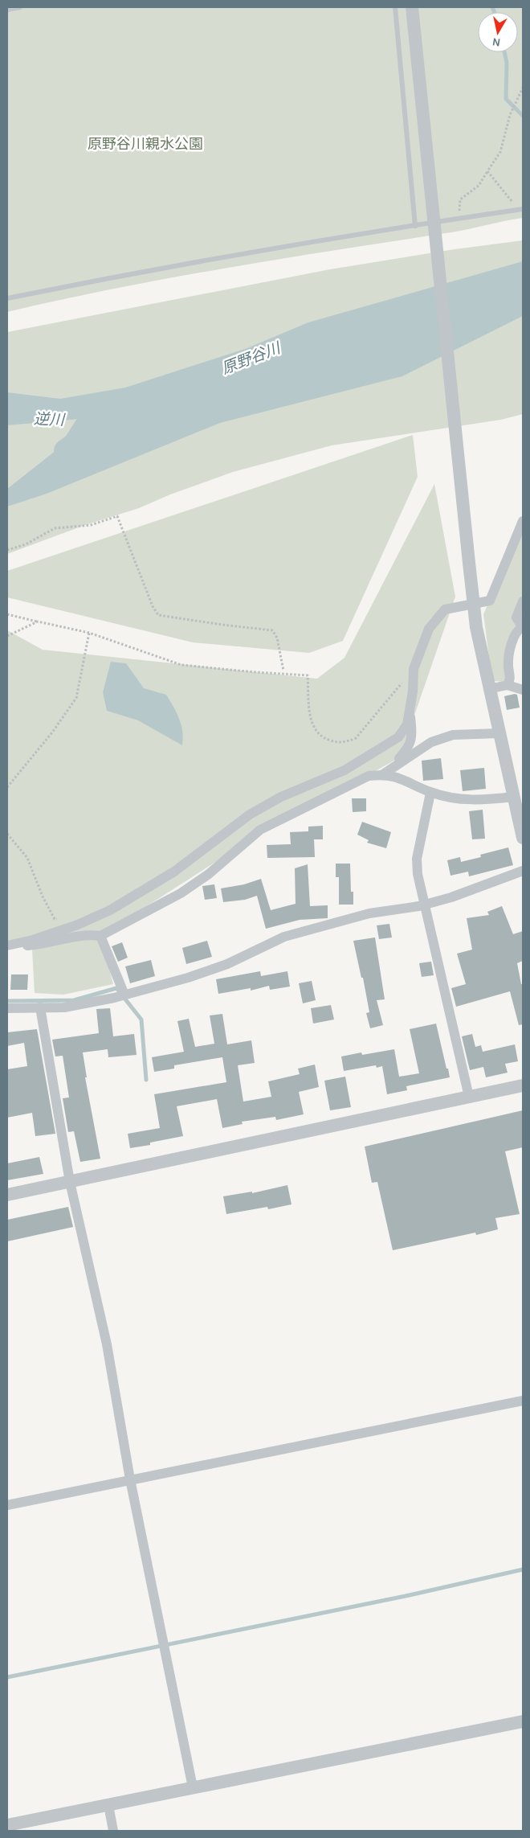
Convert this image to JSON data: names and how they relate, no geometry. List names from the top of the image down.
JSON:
{
  "water": ["原野谷川", "逆川"],
  "parks": ["原野谷川親水公園"],
  "north": "bottom"
}
